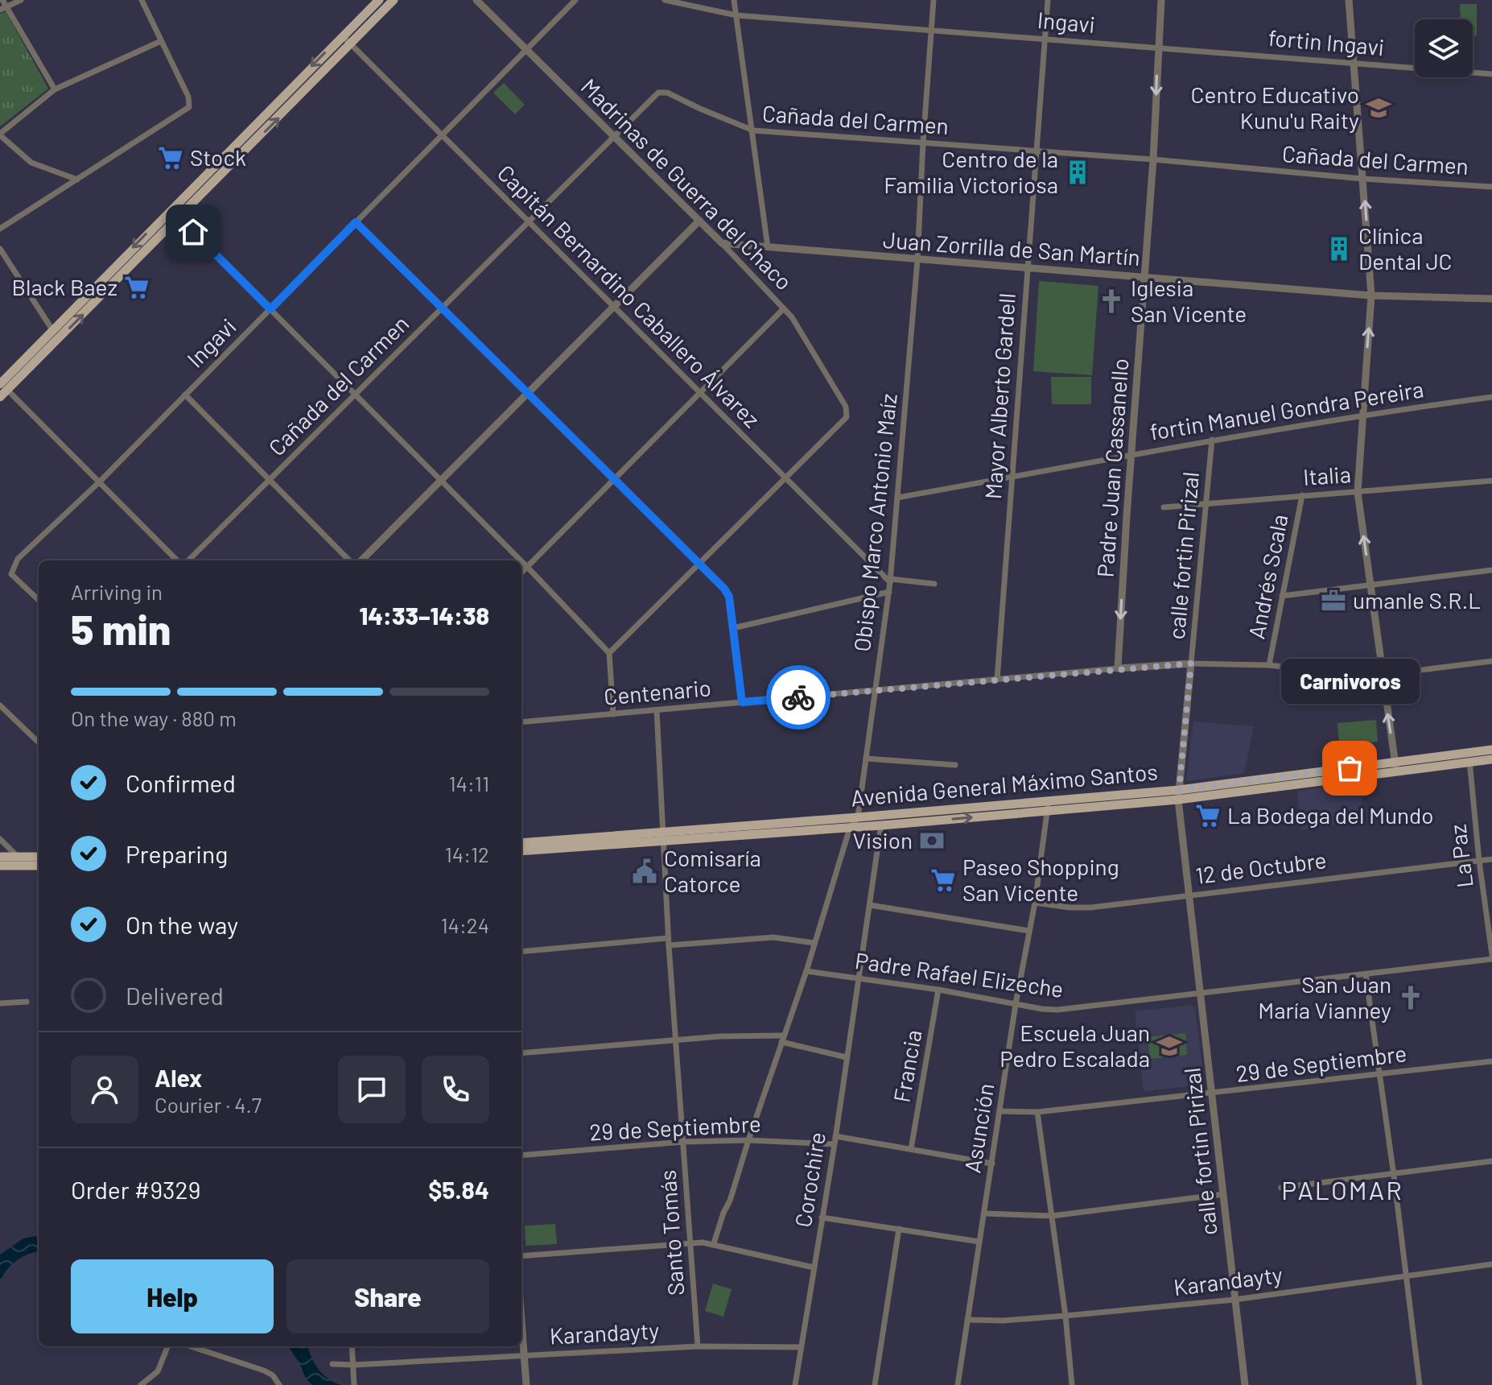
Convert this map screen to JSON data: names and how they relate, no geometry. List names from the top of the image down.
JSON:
{
  "streets": {
    "main road": ["Avenida General Máximo Santos"],
    "street": [
      "Ingavi",
      "fortin Ingavi",
      "Cañada del Carmen",
      "Madrinas de Guerra del Chaco",
      "Juan Zorrilla de San Martín",
      "Capitán Bernardino Caballero Álvarez",
      "Mayor Alberto Gardell",
      "fortin Manuel Gondra Pereira",
      "Padre Juan Cassanello",
      "Italia",
      "Obispo Marco Antonio Maíz",
      "calle fortin Pirizal",
      "Andrés Scala",
      "Centenario",
      "La Paz",
      "12 de Octubre",
      "Padre Rafael Elizeche",
      "29 de Septiembre",
      "Francia",
      "Asunción",
      "Corochire",
      "Santo Tomás",
      "Karandayty"
    ]
  },
  "crossings": [
    ["Ingavi", "fortin Ingavi"],
    ["Ingavi", "Madrinas de Guerra del Chaco"],
    ["Ingavi", "Capitán Bernardino Caballero Álvarez"],
    ["Ingavi", "Mayor Alberto Gardell"],
    ["Ingavi", "Padre Juan Cassanello"],
    ["Ingavi", "Obispo Marco Antonio Maíz"],
    ["fortin Ingavi", "Padre Juan Cassanello"],
    ["Cañada del Carmen", "Madrinas de Guerra del Chaco"],
    ["Cañada del Carmen", "Capitán Bernardino Caballero Álvarez"],
    ["Cañada del Carmen", "Mayor Alberto Gardell"],
    ["Cañada del Carmen", "Padre Juan Cassanello"],
    ["Cañada del Carmen", "Obispo Marco Antonio Maíz"],
    ["Madrinas de Guerra del Chaco", "Juan Zorrilla de San Martín"],
    ["Madrinas de Guerra del Chaco", "Capitán Bernardino Caballero Álvarez"],
    ["Juan Zorrilla de San Martín", "Mayor Alberto Gardell"],
    ["Juan Zorrilla de San Martín", "Padre Juan Cassanello"],
    ["Juan Zorrilla de San Martín", "Obispo Marco Antonio Maíz"],
    ["Capitán Bernardino Caballero Álvarez", "Obispo Marco Antonio Maíz"],
    ["Mayor Alberto Gardell", "fortin Manuel Gondra Pereira"],
    ["Mayor Alberto Gardell", "Centenario"],
    ["fortin Manuel Gondra Pereira", "Padre Juan Cassanello"],
    ["fortin Manuel Gondra Pereira", "Obispo Marco Antonio Maíz"],
    ["fortin Manuel Gondra Pereira", "calle fortin Pirizal"],
    ["Padre Juan Cassanello", "Centenario"],
    ["Italia", "calle fortin Pirizal"],
    ["Italia", "Andrés Scala"],
    ["Obispo Marco Antonio Maíz", "Centenario"],
    ["Obispo Marco Antonio Maíz", "Avenida General Máximo Santos"],
    ["Obispo Marco Antonio Maíz", "Padre Rafael Elizeche"],
    ["Obispo Marco Antonio Maíz", "29 de Septiembre"],
    ["calle fortin Pirizal", "Centenario"],
    ["calle fortin Pirizal", "Avenida General Máximo Santos"],
    ["calle fortin Pirizal", "12 de Octubre"],
    ["calle fortin Pirizal", "Padre Rafael Elizeche"],
    ["calle fortin Pirizal", "29 de Septiembre"],
    ["calle fortin Pirizal", "Karandayty"],
    ["Andrés Scala", "Centenario"],
    ["Centenario", "Santo Tomás"],
    ["Avenida General Máximo Santos", "La Paz"],
    ["Avenida General Máximo Santos", "Asunción"],
    ["Avenida General Máximo Santos", "Corochire"],
    ["Avenida General Máximo Santos", "Santo Tomás"],
    ["La Paz", "12 de Octubre"],
    ["La Paz", "Padre Rafael Elizeche"],
    ["12 de Octubre", "Asunción"],
    ["Padre Rafael Elizeche", "Francia"],
    ["Padre Rafael Elizeche", "Asunción"],
    ["Padre Rafael Elizeche", "Corochire"],
    ["29 de Septiembre", "Asunción"],
    ["29 de Septiembre", "Corochire"],
    ["29 de Septiembre", "Santo Tomás"],
    ["Asunción", "Karandayty"],
    ["Corochire", "Karandayty"],
    ["Santo Tomás", "Karandayty"]
  ],
  "one_way": ["Padre Juan Cassanello"],
  "districts": ["PALOMAR"],
  "places": {
    "school or university": ["Centro Educativo Kunu'u Raity", "Escuela Juan Pedro Escalada"],
    "supermarket": [
      "Stock",
      "Black Baez",
      "La Bodega del Mundo",
      "Paseo Shopping San Vicente"
    ],
    "building": ["Centro de la Familia Victoriosa", "Clínica Dental JC"],
    "church": ["Iglesia San Vicente", "San Juan María Vianney"],
    "office": ["umanle S.R.L"],
    "other": ["Carnivoros"],
    "bank": ["Vision"],
    "public building": ["Comisaría Catorce"]
  },
  "page": {
    "heading": ["5 min", "Arriving in", "14:33–14:38"],
    "panel": [
      "Alex",
      "Courier · 4.7",
      "Order #9329",
      "$5.84"
    ],
    "bubble": "Carnivoros",
    "bar": "On the way · 880 m",
    "list": [
      ["Confirmed", "14:11"],
      ["Preparing", "14:12"],
      ["On the way", "14:24"],
      "Delivered"
    ],
    "buttons": ["Help", "Share"]
  }
}
